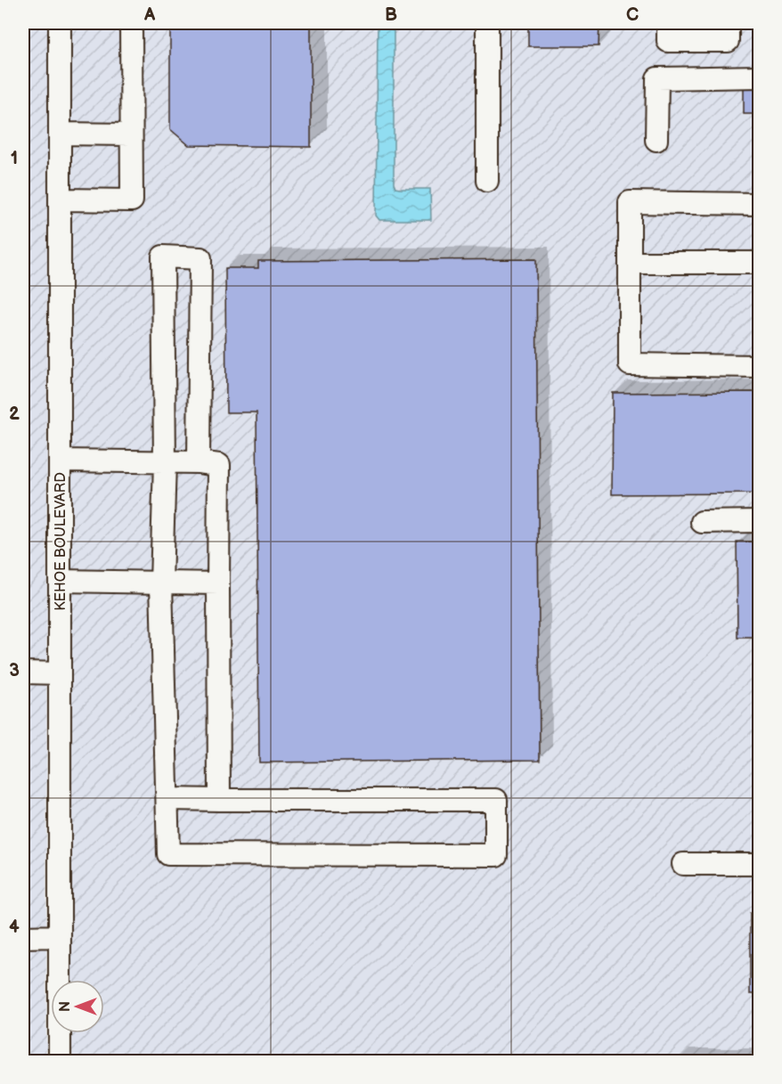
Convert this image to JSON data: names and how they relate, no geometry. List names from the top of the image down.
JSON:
{
  "streets": {
    "street": ["KEHOE BOULEVARD"]
  },
  "north": "left",
  "grid": {
    "columns": ["A", "B", "C"],
    "rows": [
      "1",
      "2",
      "3",
      "4"
    ]
  }
}
